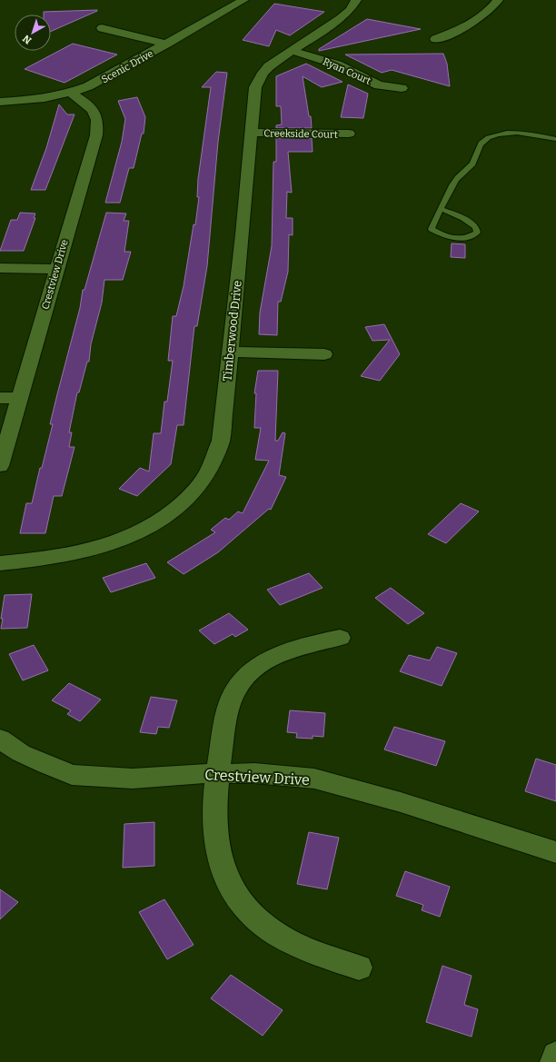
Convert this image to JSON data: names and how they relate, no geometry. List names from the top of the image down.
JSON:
{
  "streets": {
    "street": [
      "Scenic Drive",
      "Ryan Court",
      "Creekside Court",
      "Crestview Drive",
      "Timberwood Drive"
    ]
  },
  "crossings": [
    ["Scenic Drive", "Crestview Drive"],
    ["Ryan Court", "Timberwood Drive"],
    ["Creekside Court", "Timberwood Drive"]
  ],
  "north": "bottom left"
}
